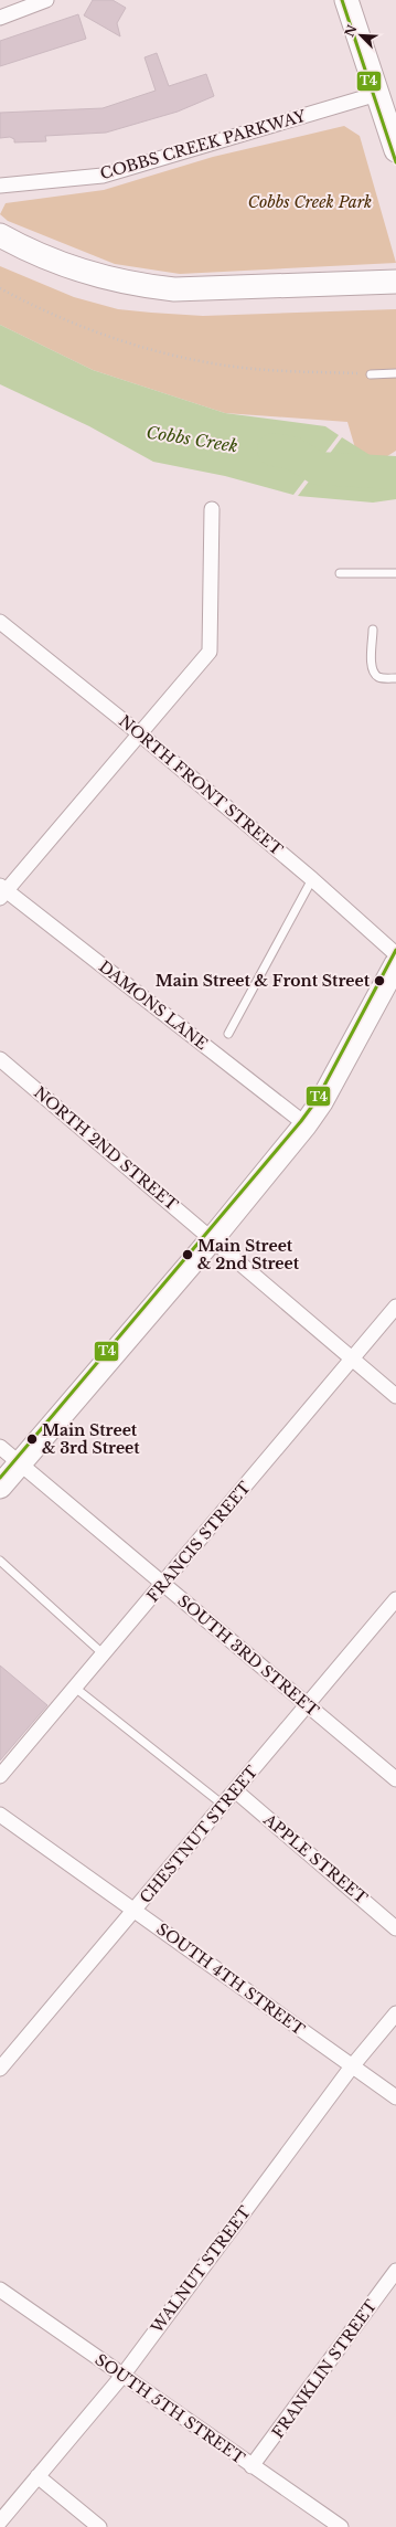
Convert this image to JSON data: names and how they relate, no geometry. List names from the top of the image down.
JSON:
{
  "streets": {
    "street": [
      "COBBS CREEK PARKWAY",
      "NORTH FRONT STREET",
      "DAMONS LANE",
      "NORTH 2ND STREET",
      "FRANCIS STREET",
      "SOUTH 3RD STREET",
      "CHESTNUT STREET",
      "APPLE STREET",
      "SOUTH 4TH STREET",
      "WALNUT STREET",
      "FRANKLIN STREET",
      "SOUTH 5TH STREET"
    ]
  },
  "crossings": [
    ["NORTH 2ND STREET", "FRANCIS STREET"],
    ["FRANCIS STREET", "SOUTH 3RD STREET"],
    ["SOUTH 3RD STREET", "CHESTNUT STREET"],
    ["CHESTNUT STREET", "APPLE STREET"],
    ["CHESTNUT STREET", "SOUTH 4TH STREET"],
    ["SOUTH 4TH STREET", "WALNUT STREET"],
    ["WALNUT STREET", "SOUTH 5TH STREET"],
    ["FRANKLIN STREET", "SOUTH 5TH STREET"]
  ],
  "water": ["Cobbs Creek"],
  "parks": ["Cobbs Creek Park"],
  "places": ["Main Street & Front Street", "Main Street & 2nd Street", "Main Street & 3rd Street"],
  "lines": ["transit line T4"],
  "north": "top left"
}
